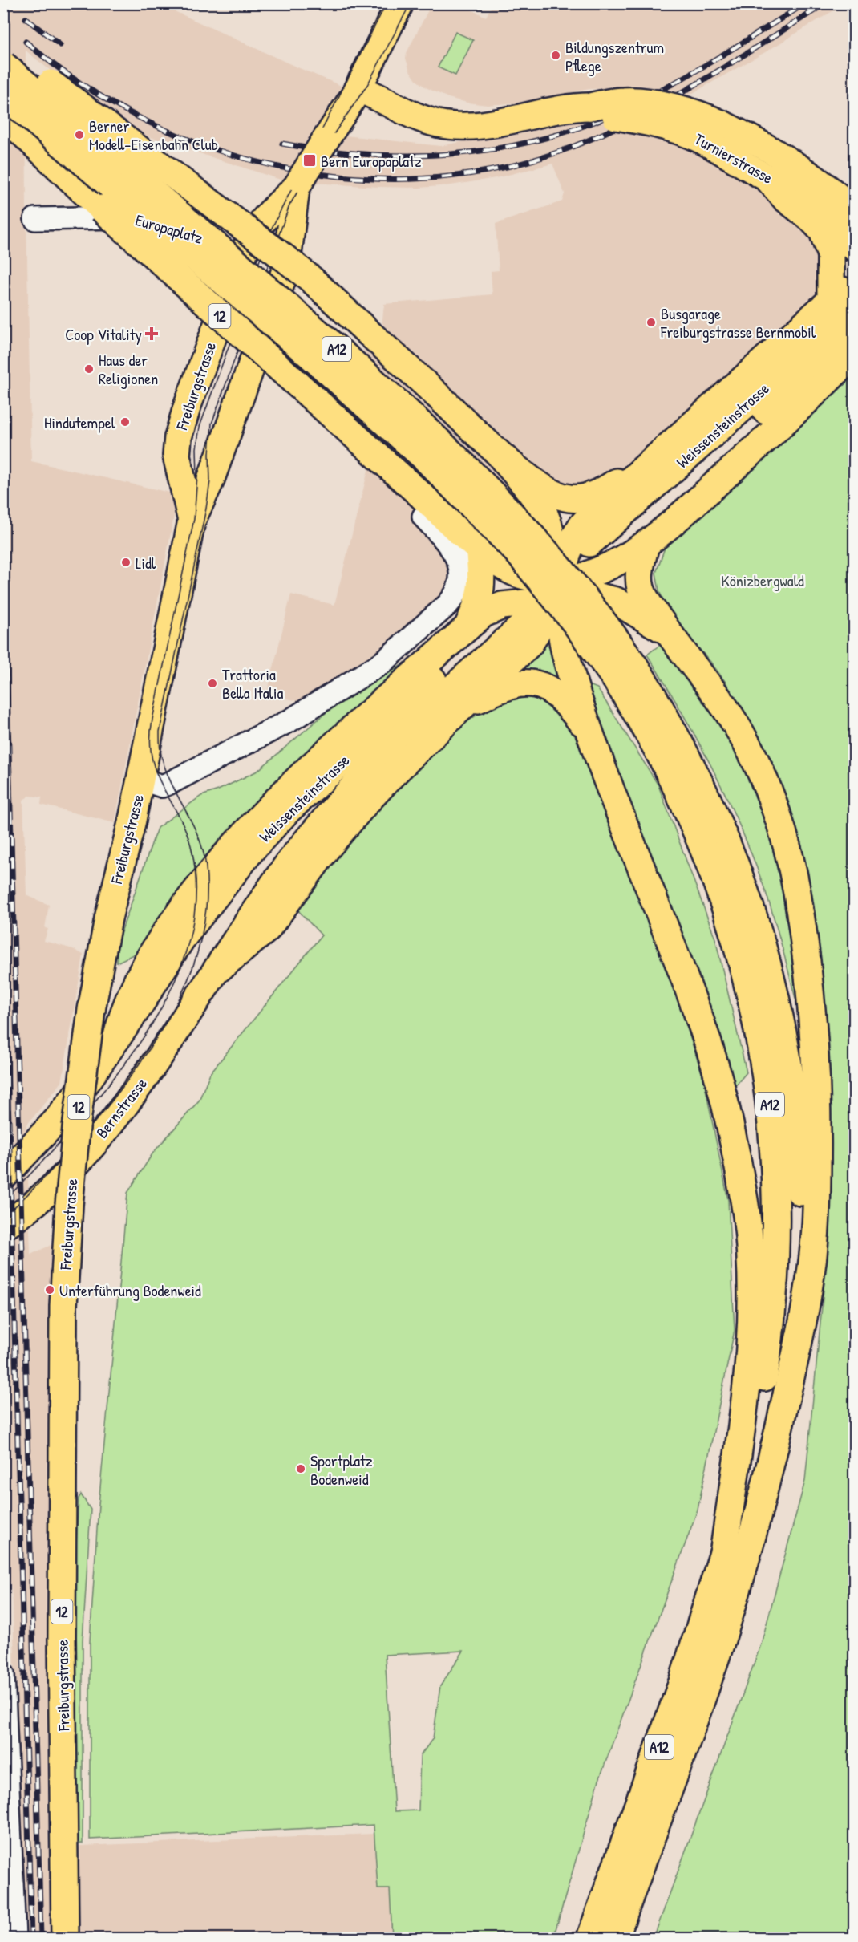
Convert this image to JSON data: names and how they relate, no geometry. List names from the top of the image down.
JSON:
{
  "streets": {
    "main road": [
      "Turnierstrasse",
      "12",
      "A12",
      "Freiburgstrasse",
      "Weissensteinstrasse",
      "Bernstrasse"
    ],
    "street": ["Europaplatz"]
  },
  "crossings": [
    ["Turnierstrasse", "Freiburgstrasse"],
    ["Europaplatz", "Freiburgstrasse"],
    ["Weissensteinstrasse", "Bernstrasse"]
  ],
  "parks": ["Könizbergwald"],
  "places": {
    "other": [
      "Bildungszentrum Pflege",
      "Berner Modell-Eisenbahn Club",
      "Busgarage Freiburgstrasse Bernmobil",
      "Haus der Religionen",
      "Hindutempel",
      "Lidl",
      "Trattoria Bella Italia",
      "Unterführung Bodenweid",
      "Sportplatz Bodenweid"
    ],
    "transit": ["Bern Europaplatz"],
    "health": ["Coop Vitality"]
  }
}
